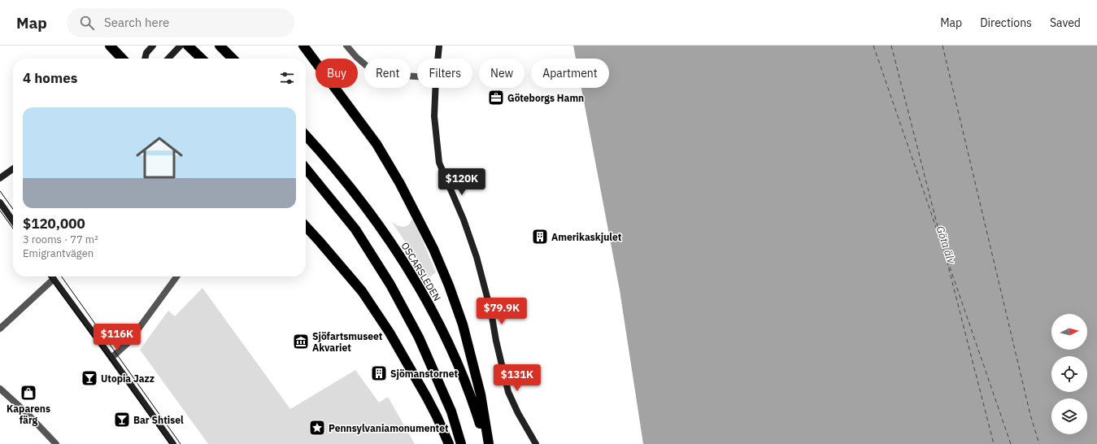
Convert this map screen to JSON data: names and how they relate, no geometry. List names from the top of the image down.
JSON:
{
  "streets": {
    "highway": ["OSCARSLEDEN"]
  },
  "water": ["Göta älv"],
  "places": {
    "office": ["Göteborgs Hamn"],
    "building": ["Amerikaskjulet", "Sjömanstornet"],
    "museum": ["Sjöfartsmuseet Akvariet"],
    "bar": ["Utopia Jazz", "Bar Shtisel"],
    "shop": ["Kaparens färg"],
    "place": ["Pennsylvaniamonumentet"]
  },
  "north": "right",
  "page": {
    "header": "Map",
    "search": "Search here",
    "nav": ["Map", "Directions", "Saved"],
    "chip": [
      "Buy",
      "Rent",
      "Filters",
      "New",
      "Apartment"
    ],
    "heading": "4 homes",
    "list": [
      {
        "name": "$120,000",
        "note": "3 rooms · 77 m² · Emigrantvägen"
      }
    ],
    "price": [
      "$120K",
      "$79.9K",
      "$116K",
      "$131K"
    ]
  }
}
